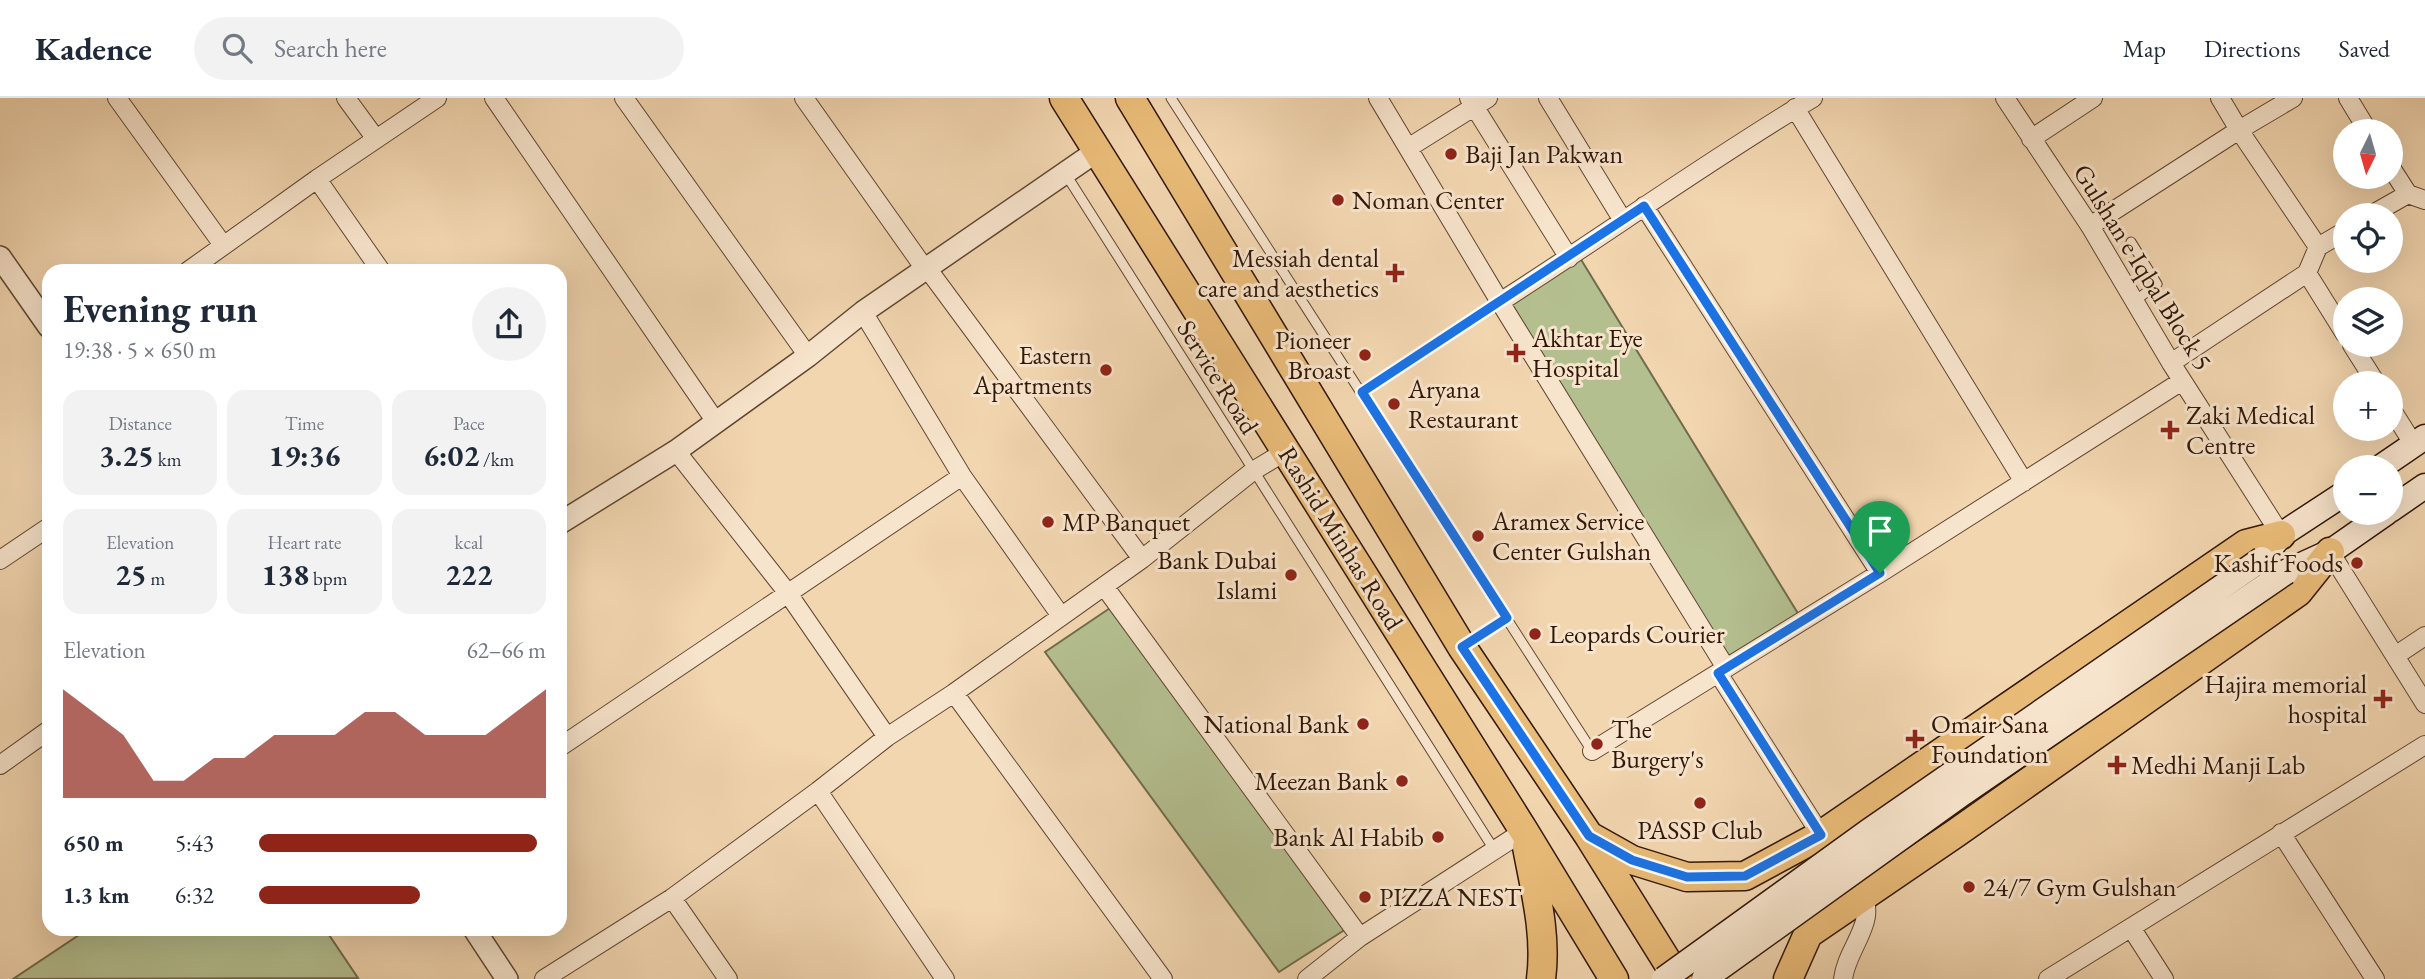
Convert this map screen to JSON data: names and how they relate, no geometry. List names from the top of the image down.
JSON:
{
  "streets": {
    "main road": ["Rashid Minhas Road"],
    "street": ["Gulshan e Iqbal Block 5"],
    "lane": ["Service Road"]
  },
  "places": {
    "other": [
      "Baji Jan Pakwan",
      "Noman Center",
      "Pioneer Broast",
      "Eastern Apartments",
      "Aryana Restaurant",
      "MP Banquet",
      "Aramex Service Center Gulshan",
      "Kashif Foods",
      "Bank Dubai Islami",
      "Leopards Courier",
      "National Bank",
      "The Burgery's",
      "Meezan Bank",
      "PASSP Club",
      "Bank Al Habib",
      "24/7 Gym Gulshan",
      "PIZZA NEST"
    ],
    "health": [
      "Messiah dental care and aesthetics",
      "Akhtar Eye Hospital",
      "Zaki Medical Centre",
      "Hajira memorial hospital",
      "Omair Sana Foundation",
      "Medhi Manji Lab"
    ]
  },
  "north": "bottom",
  "page": {
    "header": "Kadence",
    "search": "Search here",
    "nav": ["Map", "Directions", "Saved"],
    "map_buttons": ["+", "−"],
    "heading": ["Evening run", "19:38 · 5 × 650 m"],
    "stats": [
      ["Distance", "3.25 km"],
      ["Time", "19:36"],
      ["Pace", "6:02 /km"],
      ["Elevation", "25 m"],
      ["Heart rate", "138 bpm"],
      ["kcal", "222"]
    ],
    "chart": ["Elevation", "62–66 m"],
    "list": [
      {
        "name": "650 m",
        "note": "5:43"
      },
      {
        "name": "1.3 km",
        "note": "6:32"
      }
    ]
  }
}
